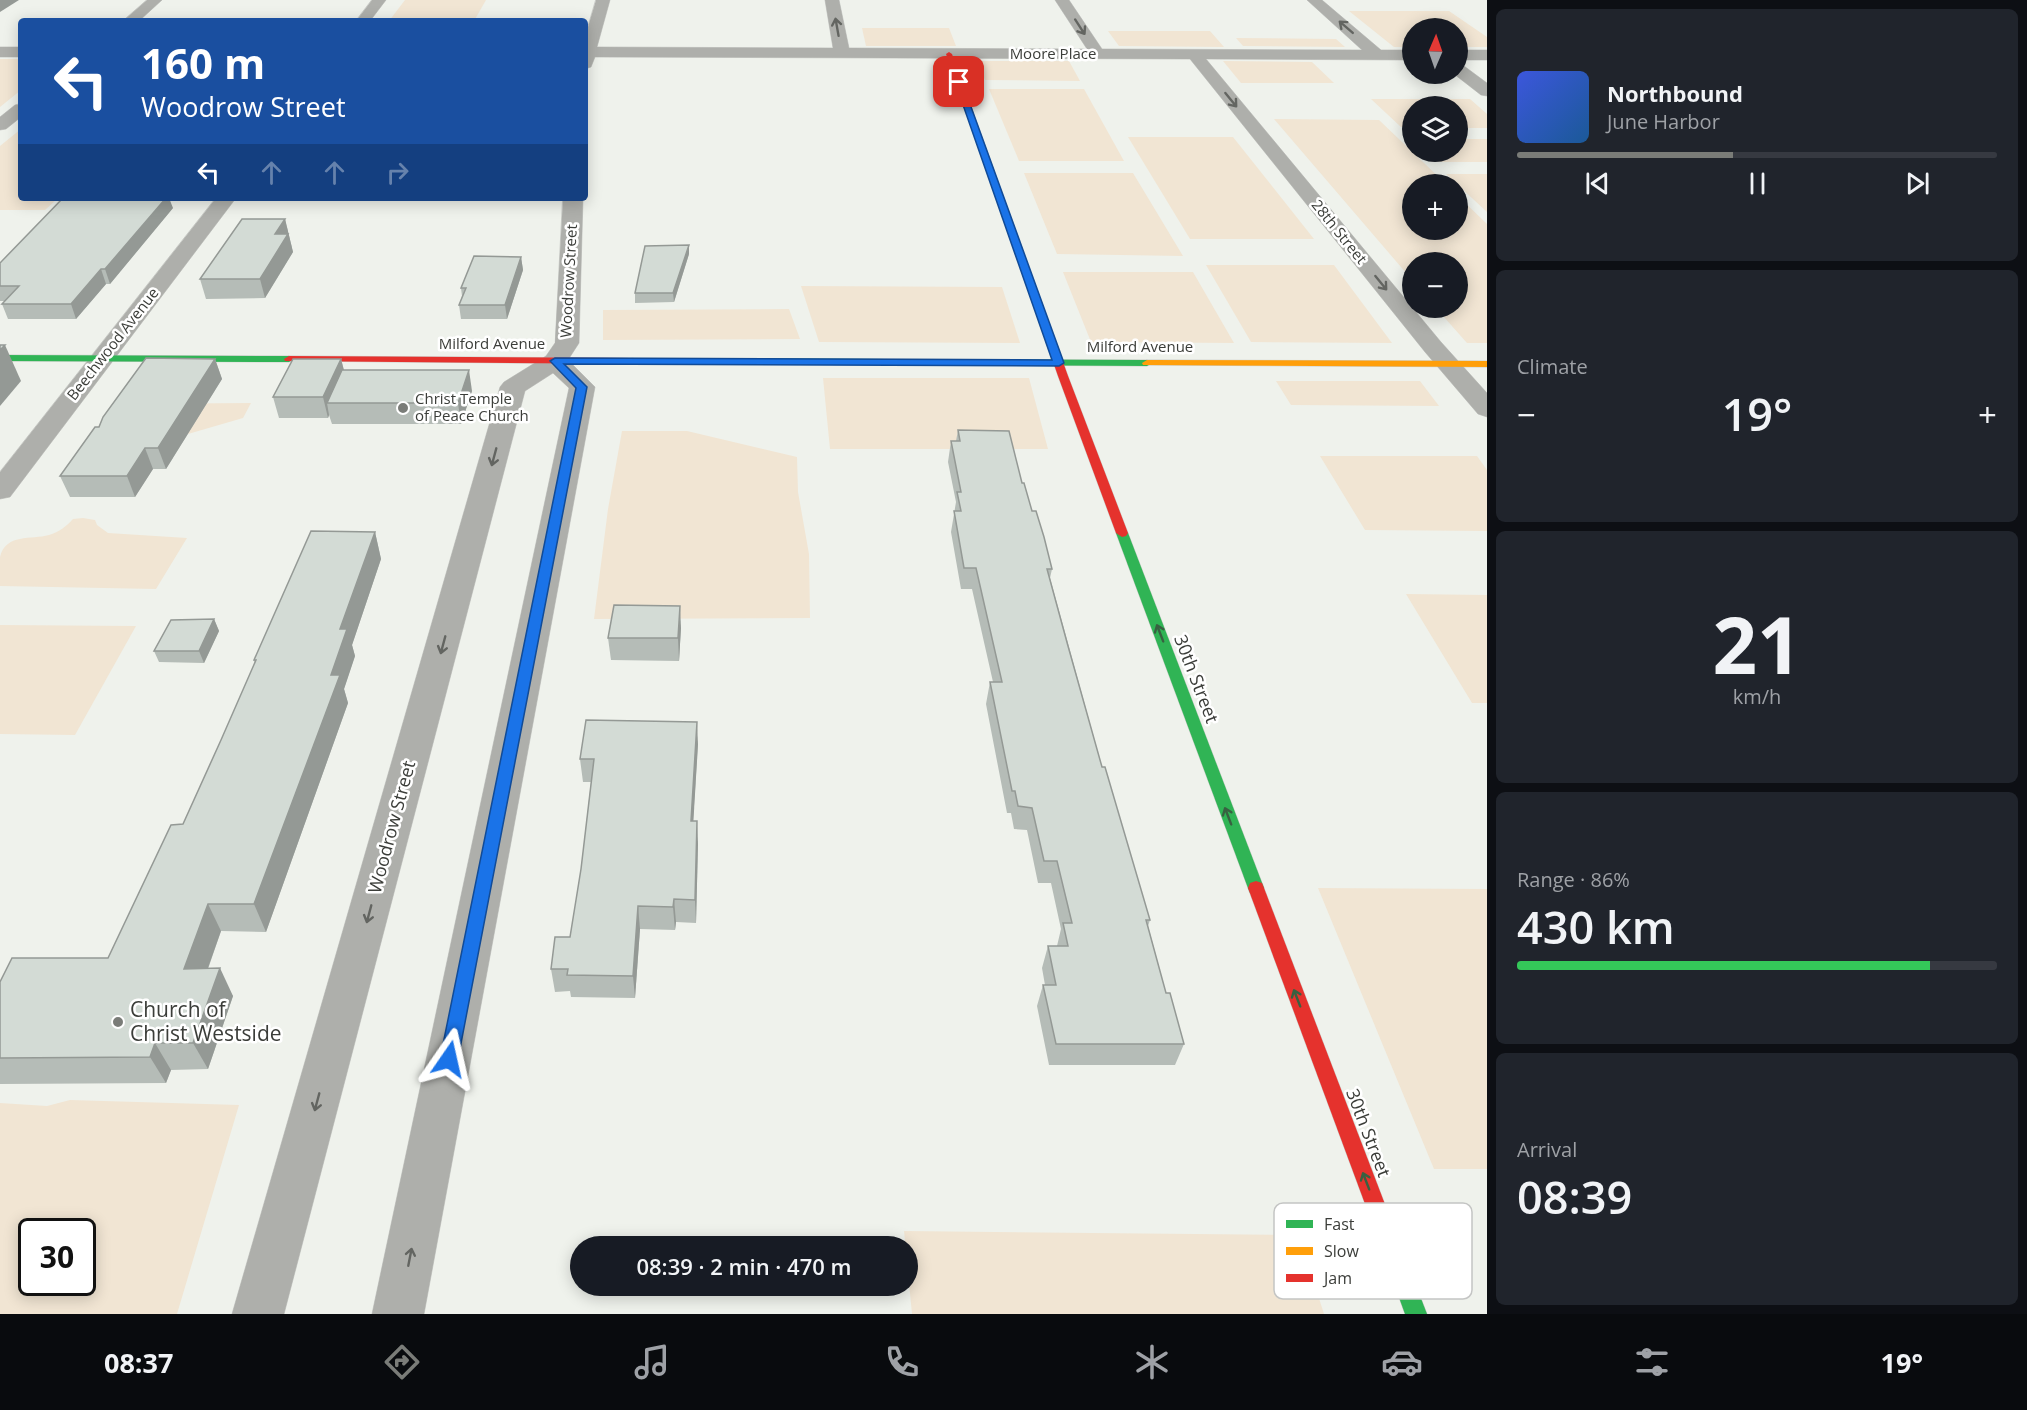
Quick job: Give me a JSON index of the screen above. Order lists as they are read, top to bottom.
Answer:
{
  "streets": {
    "street": [
      "Moore Place",
      "28th Street",
      "Woodrow Street",
      "Beechwood Avenue",
      "Milford Avenue",
      "30th Street"
    ]
  },
  "crossings": [
    ["Moore Place", "28th Street"],
    ["Moore Place", "30th Street"],
    ["28th Street", "Milford Avenue"],
    ["Woodrow Street", "Milford Avenue"],
    ["Beechwood Avenue", "Milford Avenue"],
    ["Milford Avenue", "30th Street"]
  ],
  "one_way": ["28th Street", "30th Street"],
  "places": ["Christ Temple of Peace Church", "Church of Christ Westside"],
  "legend": ["Fast", "Slow", "Jam"],
  "north": "top",
  "page": {
    "map_buttons": ["+", "−"],
    "turn": ["160 m", "Woodrow Street"],
    "song": ["Northbound", "June Harbor"],
    "tile": [
      "Climate",
      ["21", "km/h"],
      ["Range · 86%", "430 km"],
      ["Arrival", "08:39"]
    ],
    "heat": ["−", "19°", "+"],
    "limit": "30",
    "trip": "08:39 · 2 min · 470 m",
    "tabs": ["08:37", "19°"]
  }
}
